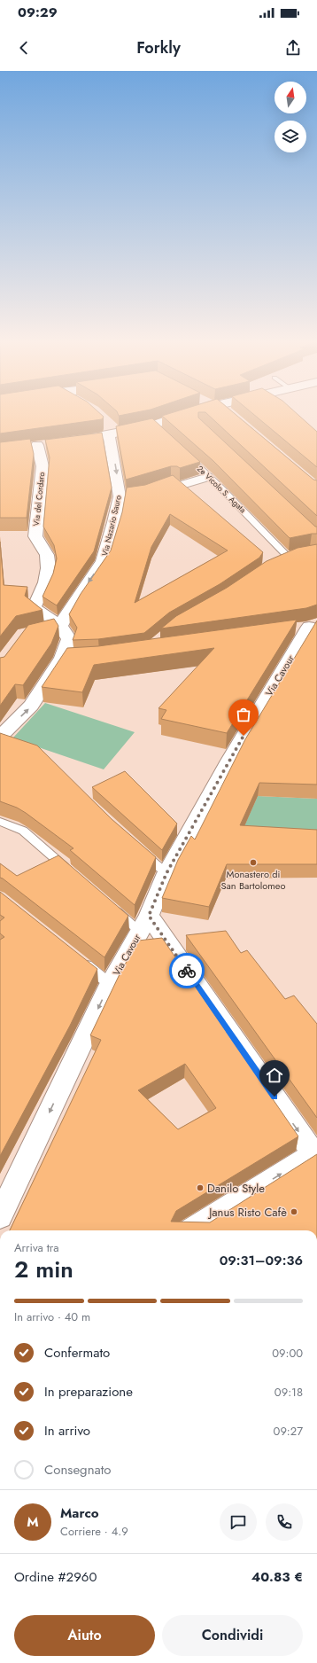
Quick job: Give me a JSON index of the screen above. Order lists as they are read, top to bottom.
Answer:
{
  "streets": {
    "street": ["Via del Cordaro", "Via Nazario Sauro", "Via Cavour"],
    "lane": ["2e Vicolo S. Agata"]
  },
  "crossings": [
    ["Via del Cordaro", "Via Nazario Sauro"]
  ],
  "one_way": ["Via Nazario Sauro", "Via Cavour"],
  "places": ["Monastero di San Bartolomeo", "Danilo Style", "Janus Risto Cafè"],
  "north": "top",
  "page": {
    "status": "09:29",
    "header": "Forkly",
    "heading": ["2 min", "Arriva tra", "09:31–09:36"],
    "panel": [
      "Marco",
      "Corriere · 4.9",
      "Ordine #2960",
      "40.83 €"
    ],
    "bar": "In arrivo · 40 m",
    "list": [
      ["Confermato", "09:00"],
      ["In preparazione", "09:18"],
      ["In arrivo", "09:27"],
      "Consegnato"
    ],
    "round": "M",
    "buttons": ["Aiuto", "Condividi"]
  }
}
